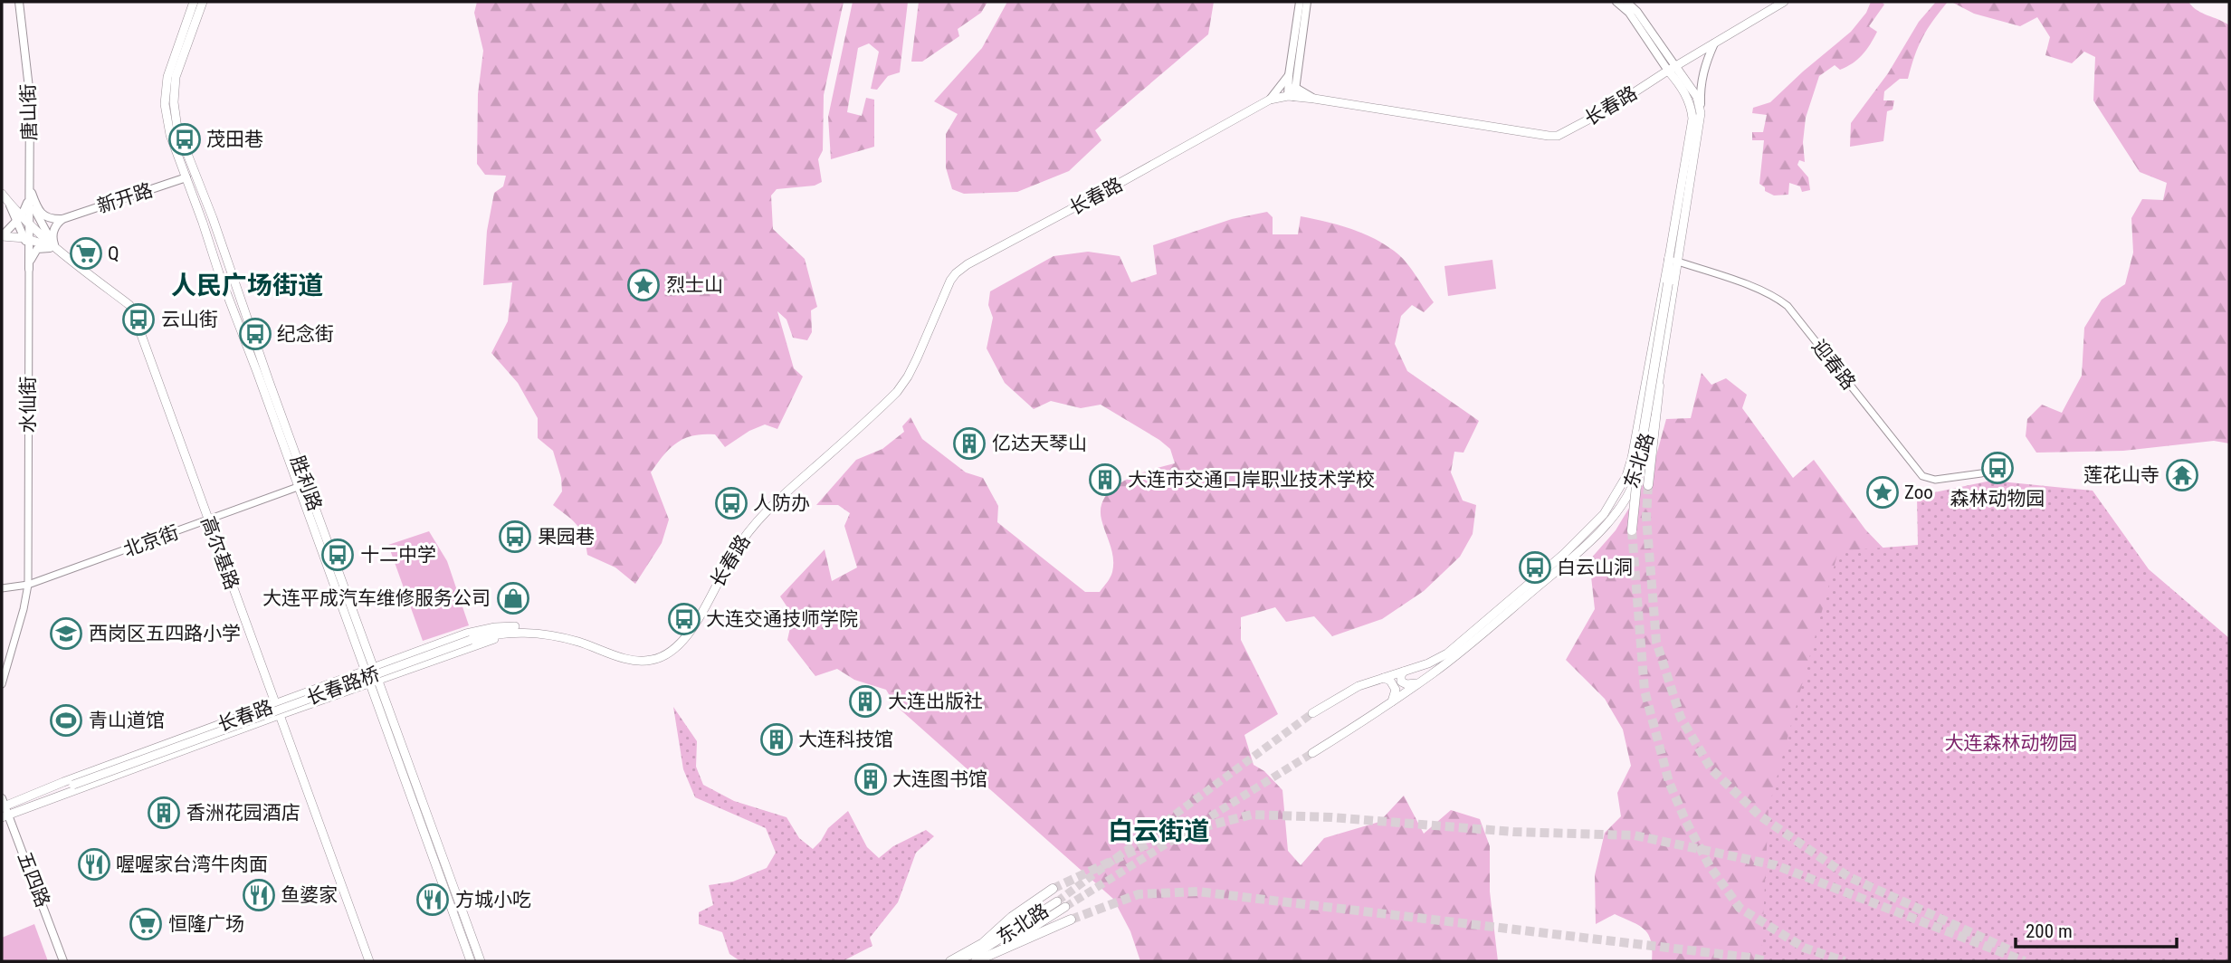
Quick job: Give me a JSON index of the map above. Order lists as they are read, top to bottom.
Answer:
{
  "streets": {
    "highway": ["东北路"],
    "main road": [
      "长春路",
      "唐山街",
      "新开路",
      "水仙街",
      "胜利路",
      "高尔基路",
      "长春路桥",
      "五四路"
    ],
    "street": ["迎春路", "北京街"]
  },
  "crossings": [
    ["长春路", "东北路"],
    ["长春路", "胜利路"],
    ["长春路", "高尔基路"],
    ["长春路", "长春路桥"],
    ["长春路", "五四路"],
    ["唐山街", "水仙街"],
    ["唐山街", "高尔基路"],
    ["新开路", "胜利路"],
    ["迎春路", "东北路"],
    ["水仙街", "北京街"],
    ["水仙街", "高尔基路"],
    ["胜利路", "北京街"],
    ["北京街", "高尔基路"]
  ],
  "districts": ["人民广场街道", "白云街道"],
  "parks": ["大连森林动物园"],
  "places": {
    "bus stop": [
      "茂田巷",
      "云山街",
      "纪念街",
      "森林动物园",
      "人防办",
      "果园巷",
      "十二中学",
      "白云山洞",
      "大连交通技师学院"
    ],
    "supermarket": ["Q", "恒隆广场"],
    "place": ["烈士山", "Zoo"],
    "building": [
      "亿达天琴山",
      "大连市交通口岸职业技术学校",
      "大连出版社",
      "大连科技馆",
      "大连图书馆",
      "香洲花园酒店"
    ],
    "temple": ["莲花山寺"],
    "shop": ["大连平成汽车维修服务公司"],
    "school or university": ["西岗区五四路小学"],
    "sports": ["青山道馆"],
    "restaurant": ["喔喔家台湾牛肉面", "鱼婆家", "方城小吃"]
  },
  "scale_bar": "200 m"
}
